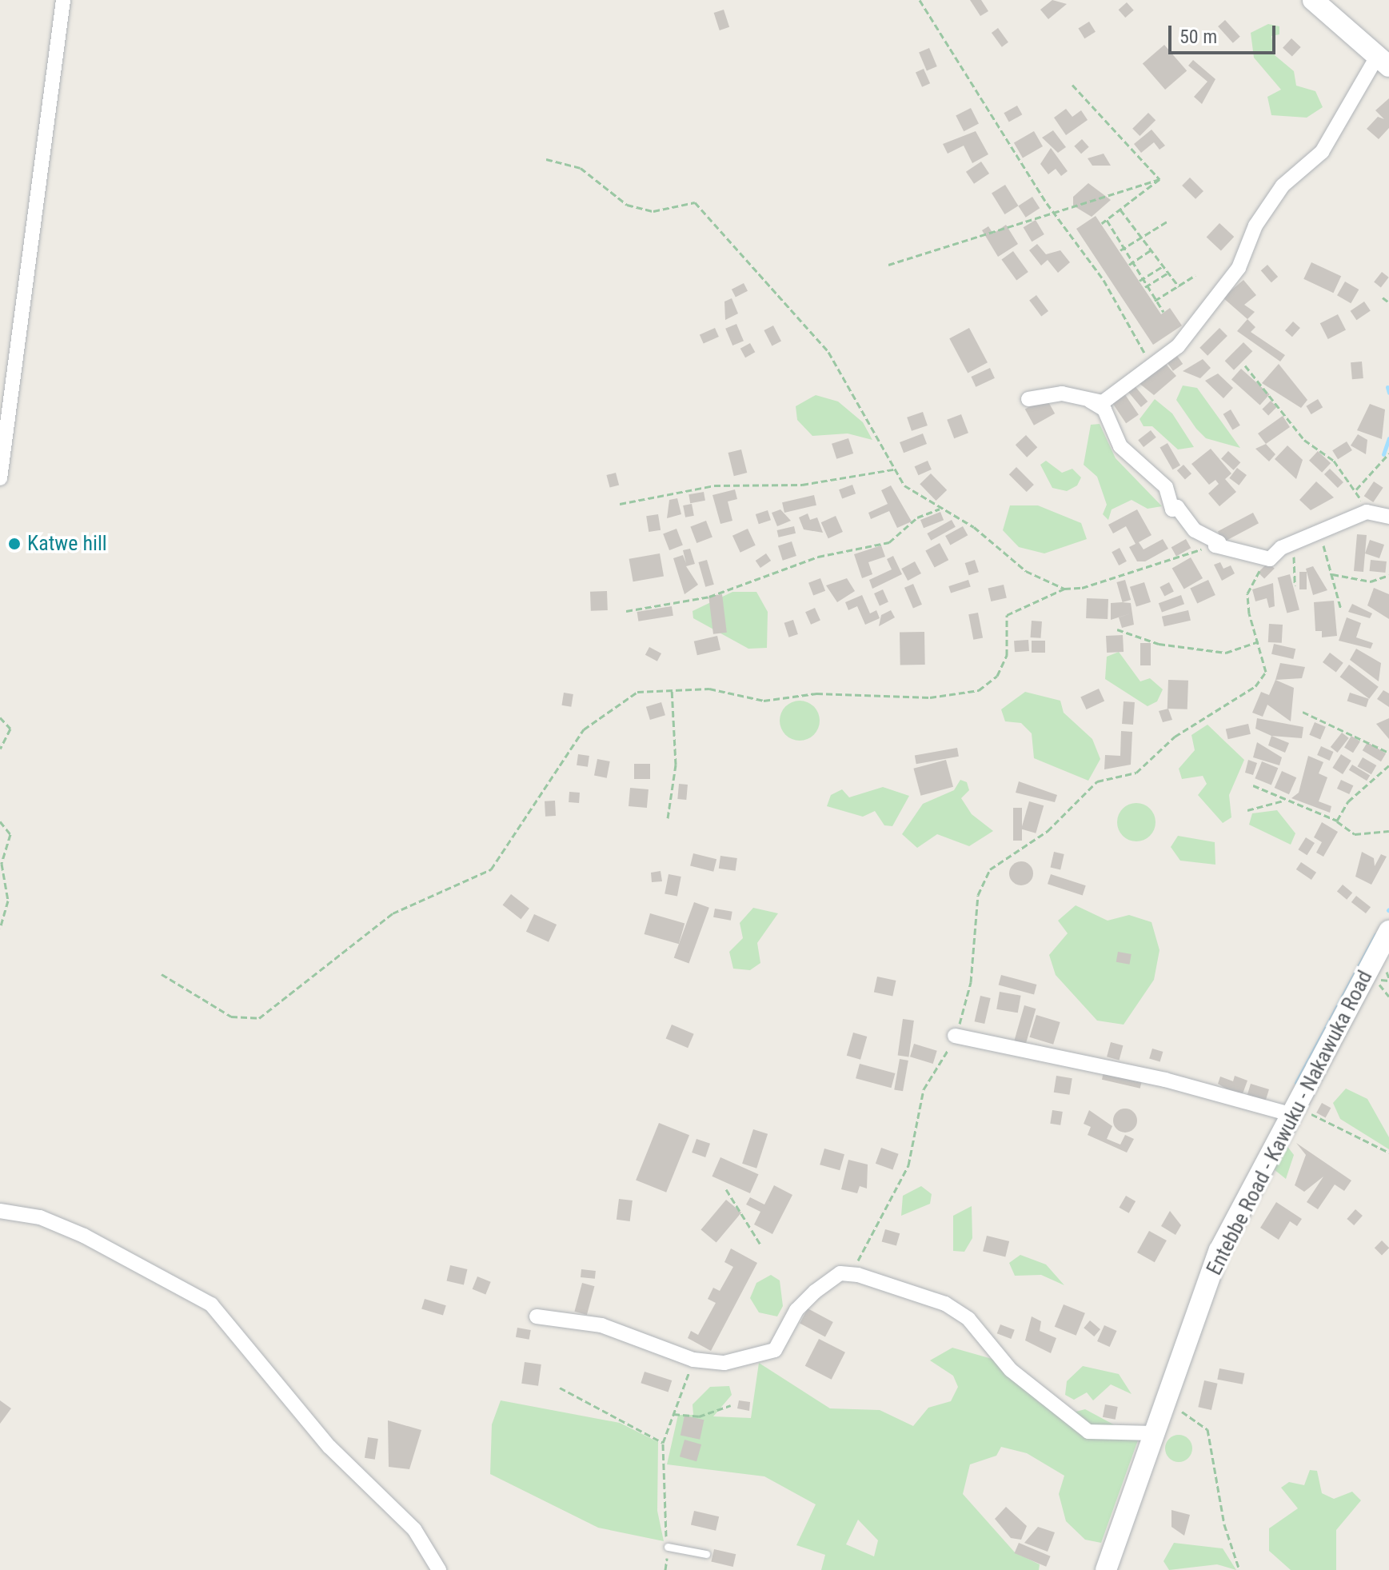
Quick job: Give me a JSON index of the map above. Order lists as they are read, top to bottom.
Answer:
{
  "streets": {
    "main road": ["Entebbe Road - Kawuku - Nakawuka Road"]
  },
  "places": ["Katwe hill"],
  "scale_bar": "50 m"
}
